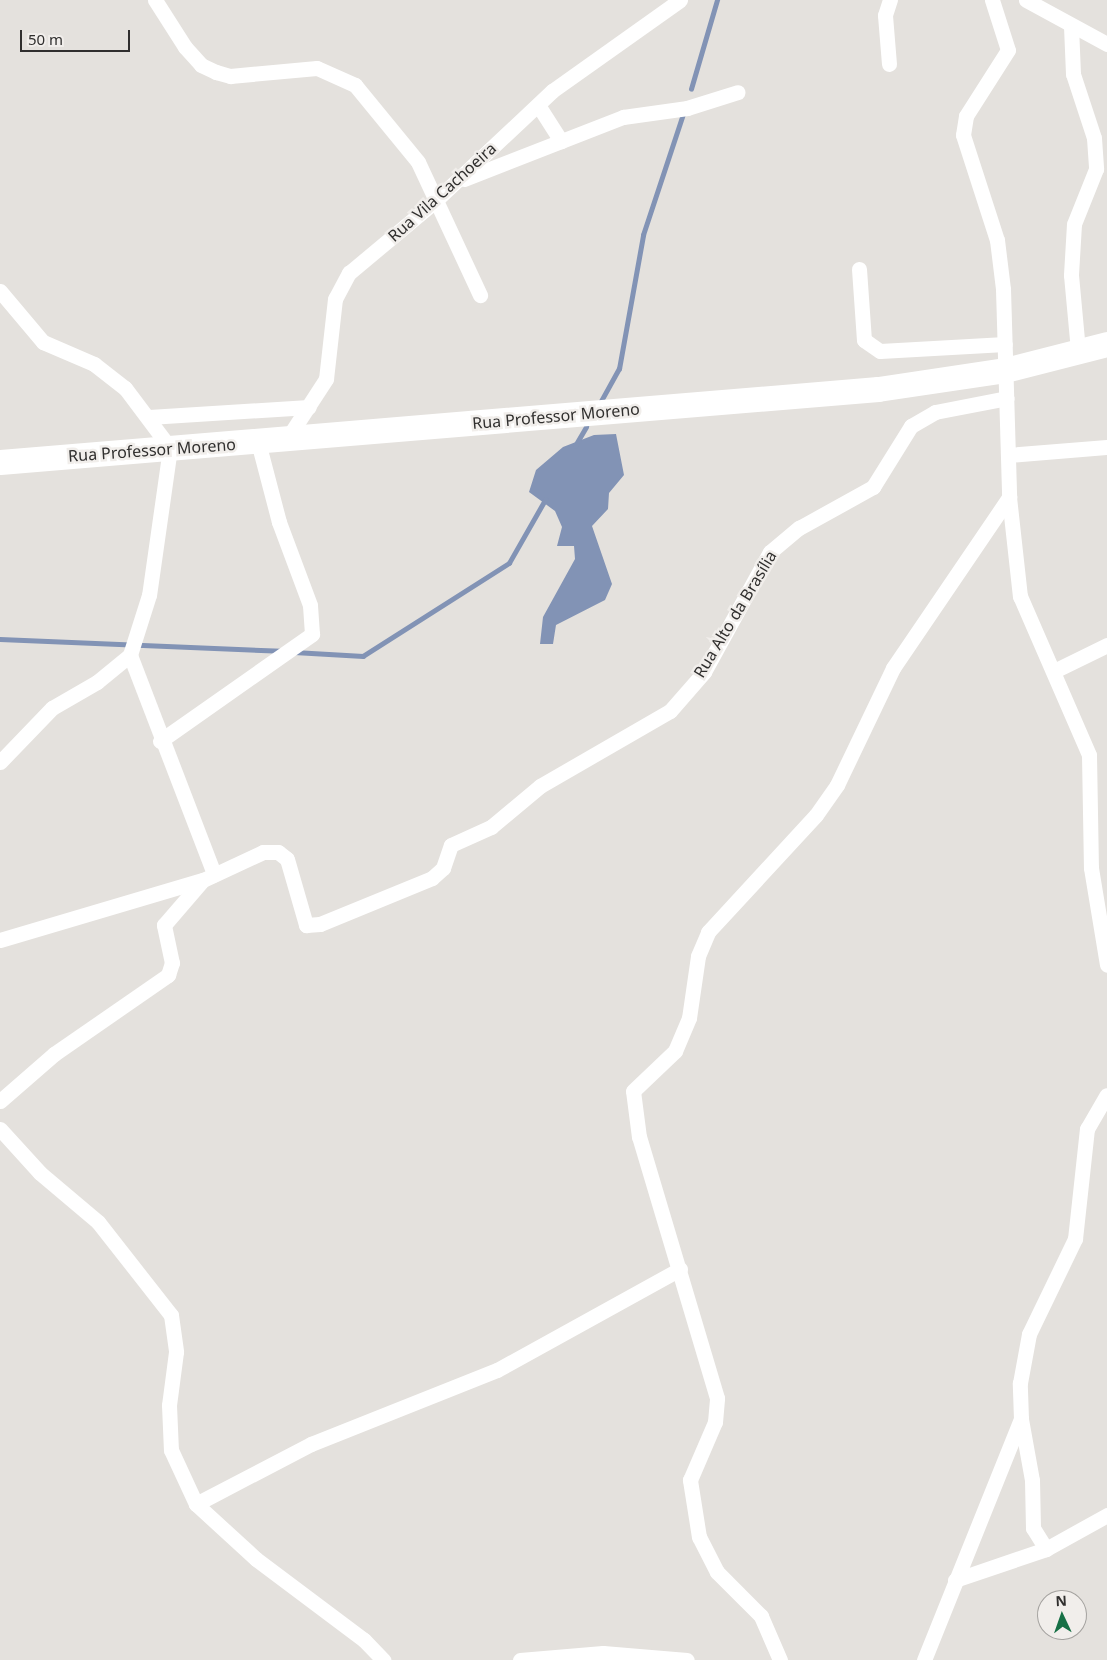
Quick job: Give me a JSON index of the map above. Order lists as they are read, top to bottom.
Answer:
{
  "streets": {
    "highway": ["Rua Professor Moreno"],
    "street": ["Rua Vila Cachoeira", "Rua Alto da Brasília"]
  },
  "crossings": [
    ["Rua Vila Cachoeira", "Rua Professor Moreno"]
  ],
  "scale_bar": "50 m",
  "north": "top"
}
